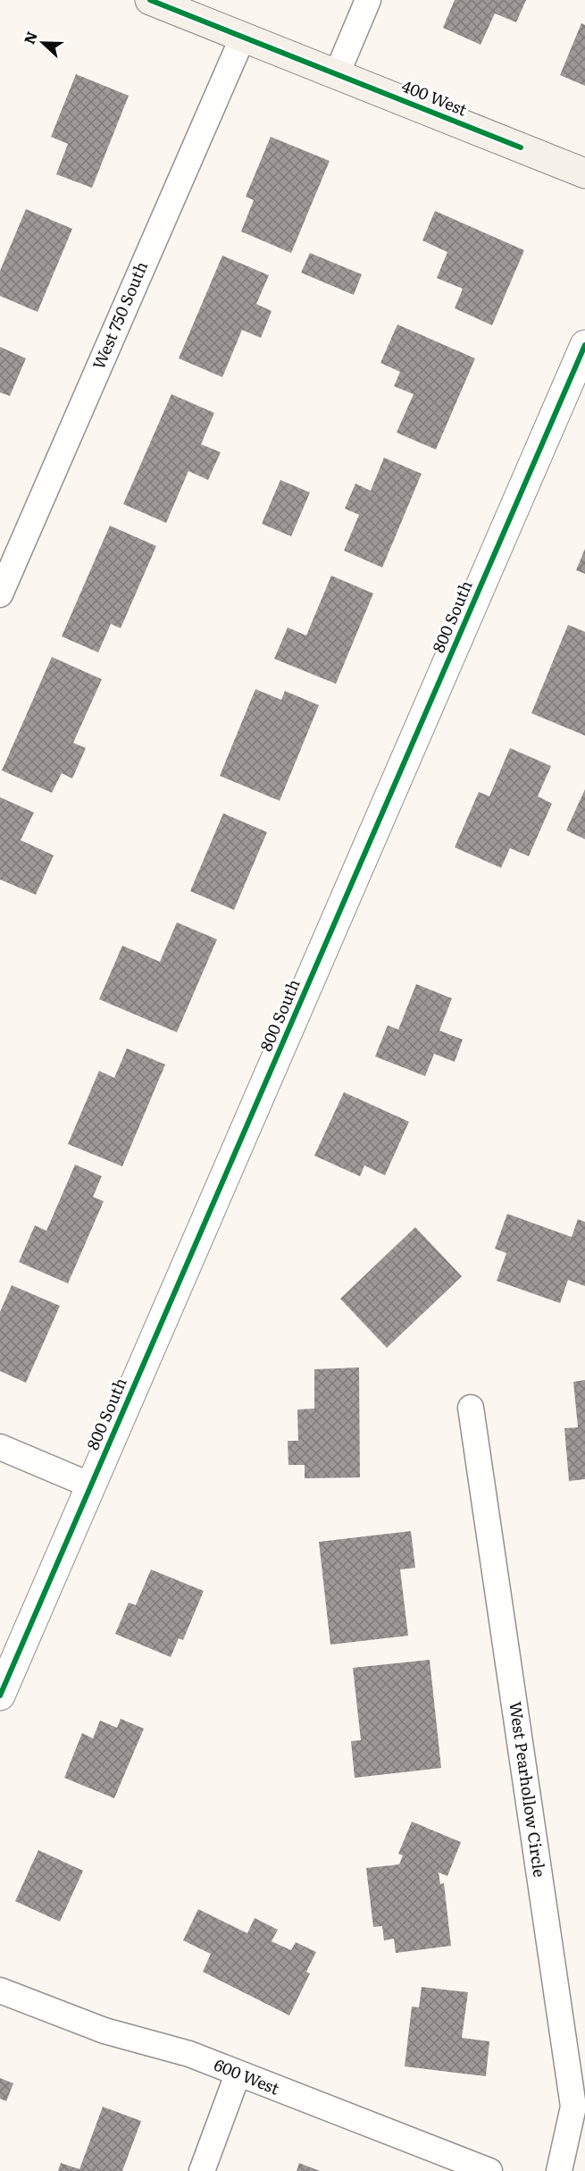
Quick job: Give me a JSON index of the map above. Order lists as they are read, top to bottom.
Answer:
{
  "streets": {
    "main road": ["400 West"],
    "street": [
      "West 750 South",
      "800 South",
      "West Pearhollow Circle",
      "600 West"
    ]
  },
  "crossings": [
    ["400 West", "West 750 South"]
  ],
  "north": "left"
}
